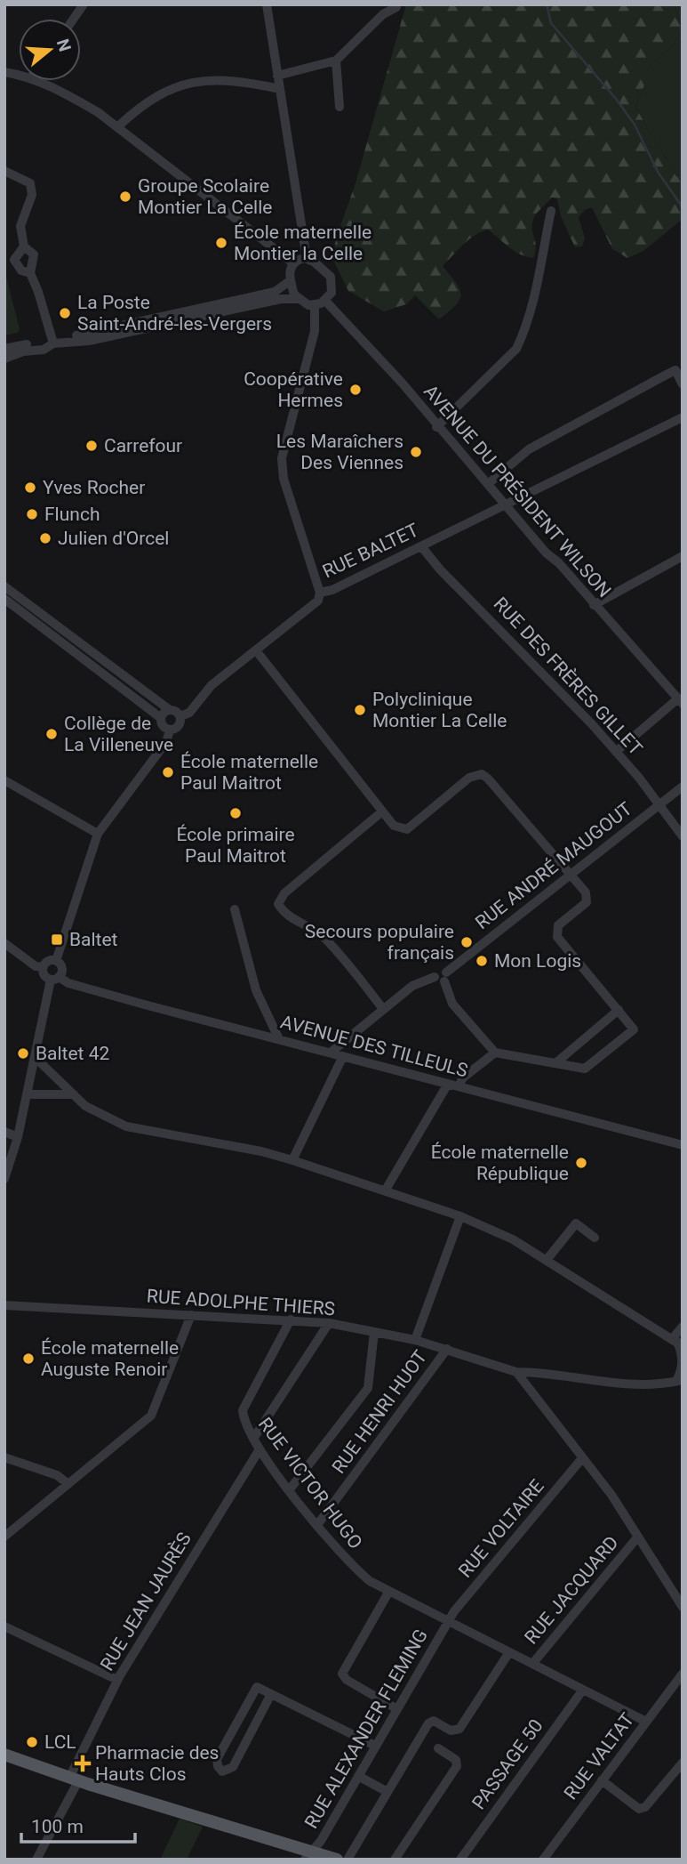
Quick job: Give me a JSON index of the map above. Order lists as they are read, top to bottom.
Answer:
{
  "streets": {
    "street": [
      "AVENUE DU PRÉSIDENT WILSON",
      "RUE BALTET",
      "RUE DES FRÈRES GILLET",
      "RUE ANDRÉ MAUGOUT",
      "AVENUE DES TILLEULS",
      "RUE ADOLPHE THIERS",
      "RUE HENRI HUOT",
      "RUE VICTOR HUGO",
      "RUE VOLTAIRE",
      "RUE JACQUARD",
      "RUE JEAN JAURÈS",
      "RUE ALEXANDER FLEMING",
      "RUE VALTAT",
      "PASSAGE 50"
    ]
  },
  "crossings": [
    ["AVENUE DU PRÉSIDENT WILSON", "RUE BALTET"],
    ["RUE BALTET", "RUE DES FRÈRES GILLET"],
    ["RUE DES FRÈRES GILLET", "RUE ANDRÉ MAUGOUT"],
    ["RUE ANDRÉ MAUGOUT", "AVENUE DES TILLEULS"],
    ["RUE ADOLPHE THIERS", "RUE HENRI HUOT"],
    ["RUE ADOLPHE THIERS", "RUE VICTOR HUGO"],
    ["RUE HENRI HUOT", "RUE VICTOR HUGO"],
    ["RUE VICTOR HUGO", "RUE VOLTAIRE"],
    ["RUE VICTOR HUGO", "RUE JACQUARD"],
    ["RUE VICTOR HUGO", "RUE JEAN JAURÈS"],
    ["RUE VICTOR HUGO", "RUE ALEXANDER FLEMING"],
    ["RUE VICTOR HUGO", "RUE VALTAT"],
    ["RUE VICTOR HUGO", "PASSAGE 50"],
    ["RUE VOLTAIRE", "RUE ALEXANDER FLEMING"]
  ],
  "places": {
    "other": [
      "Groupe Scolaire Montier La Celle",
      "École maternelle Montier la Celle",
      "La Poste Saint-André-les-Vergers",
      "Coopérative Hermes",
      "Carrefour",
      "Les Maraîchers Des Viennes",
      "Yves Rocher",
      "Flunch",
      "Julien d'Orcel",
      "Polyclinique Montier La Celle",
      "Collège de La Villeneuve",
      "École maternelle Paul Maitrot",
      "École primaire Paul Maitrot",
      "Secours populaire français",
      "Mon Logis",
      "Baltet 42",
      "École maternelle République",
      "École maternelle Auguste Renoir",
      "LCL"
    ],
    "transit": ["Baltet"],
    "health": ["Pharmacie des Hauts Clos"]
  },
  "scale_bar": "100 m",
  "north": "right"
}
